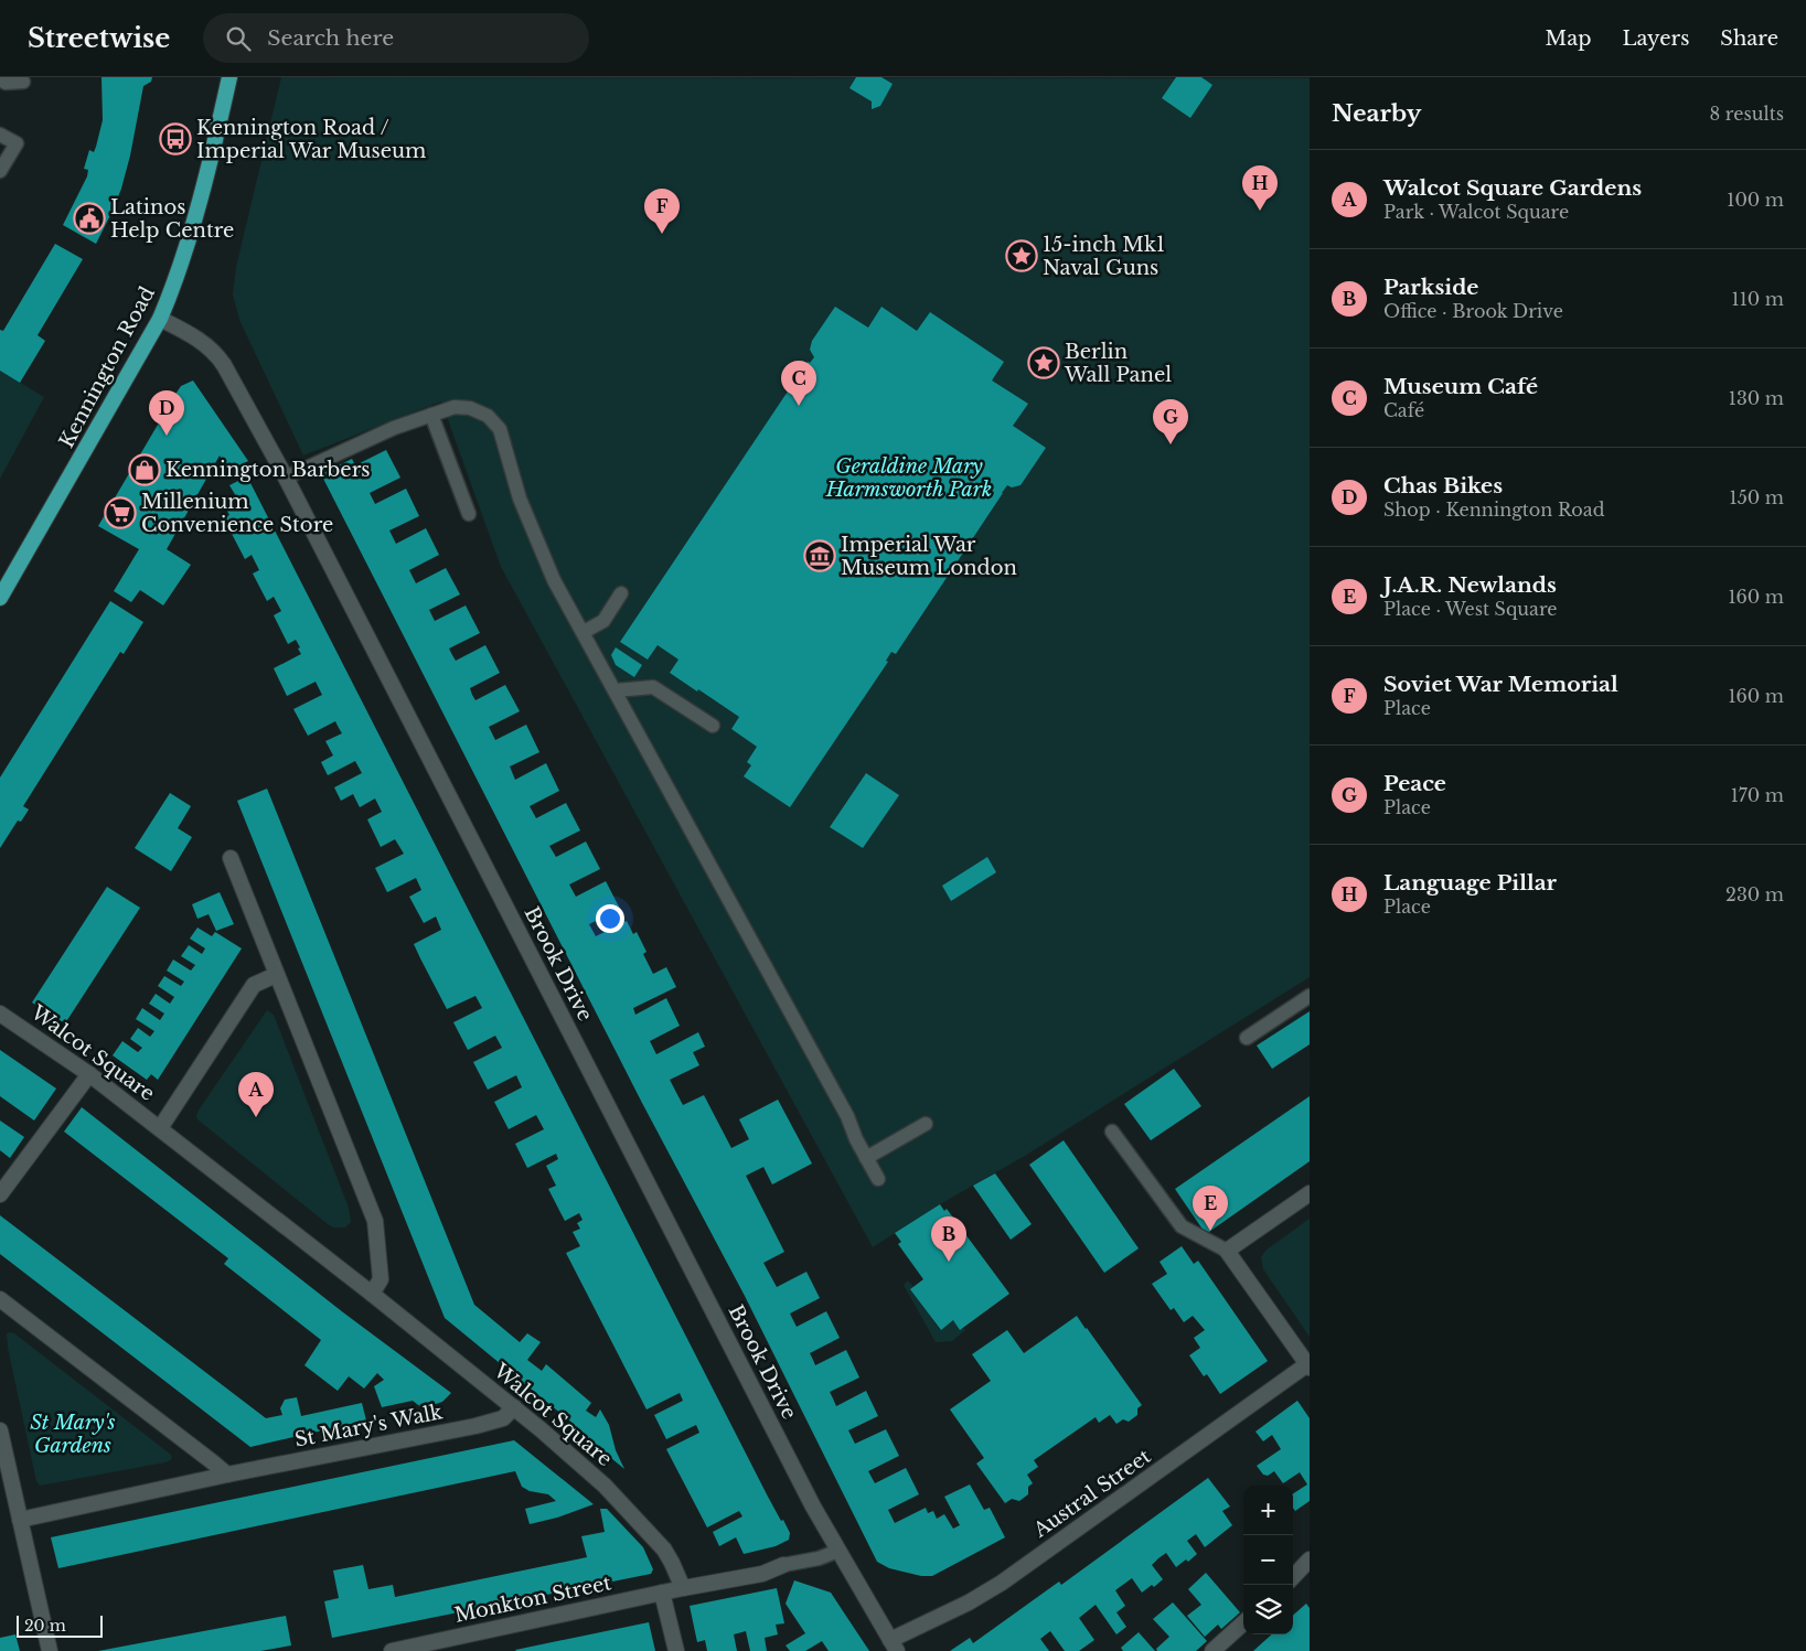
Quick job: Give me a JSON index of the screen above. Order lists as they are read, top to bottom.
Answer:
{
  "streets": {
    "main road": ["Kennington Road"],
    "street": [
      "Brook Drive",
      "Walcot Square",
      "St Mary's Walk",
      "Austral Street",
      "Monkton Street"
    ]
  },
  "crossings": [
    ["Kennington Road", "Brook Drive"],
    ["Brook Drive", "Austral Street"],
    ["Walcot Square", "St Mary's Walk"],
    ["Walcot Square", "Monkton Street"]
  ],
  "parks": ["Geraldine Mary Harmsworth Park", "St Mary's Gardens"],
  "places": {
    "bus stop": ["Kennington Road / Imperial War Museum"],
    "public building": ["Latinos Help Centre"],
    "place": ["15-inch Mk1 Naval Guns", "Berlin Wall Panel"],
    "shop": ["Kennington Barbers"],
    "supermarket": ["Millenium Convenience Store"],
    "museum": ["Imperial War Museum London"]
  },
  "scale_bar": "20 m",
  "page": {
    "header": "Streetwise",
    "search": "Search here",
    "nav": ["Map", "Layers", "Share"],
    "heading": ["Nearby", "8 results"],
    "list": [
      {
        "mark": "A",
        "name": "Walcot Square Gardens",
        "note": "Park · Walcot Square",
        "value": "100 m"
      },
      {
        "mark": "B",
        "name": "Parkside",
        "note": "Office · Brook Drive",
        "value": "110 m"
      },
      {
        "mark": "C",
        "name": "Museum Café",
        "note": "Café",
        "value": "130 m"
      },
      {
        "mark": "D",
        "name": "Chas Bikes",
        "note": "Shop · Kennington Road",
        "value": "150 m"
      },
      {
        "mark": "E",
        "name": "J.A.R. Newlands",
        "note": "Place · West Square",
        "value": "160 m"
      },
      {
        "mark": "F",
        "name": "Soviet War Memorial",
        "note": "Place",
        "value": "160 m"
      },
      {
        "mark": "G",
        "name": "Peace",
        "note": "Place",
        "value": "170 m"
      },
      {
        "mark": "H",
        "name": "Language Pillar",
        "note": "Place",
        "value": "230 m"
      }
    ],
    "pins": [
      "H",
      "F",
      "C",
      "D",
      "G",
      "A",
      "E",
      "B"
    ],
    "map_buttons": ["+", "−"],
    "scale": "20 m"
  }
}
